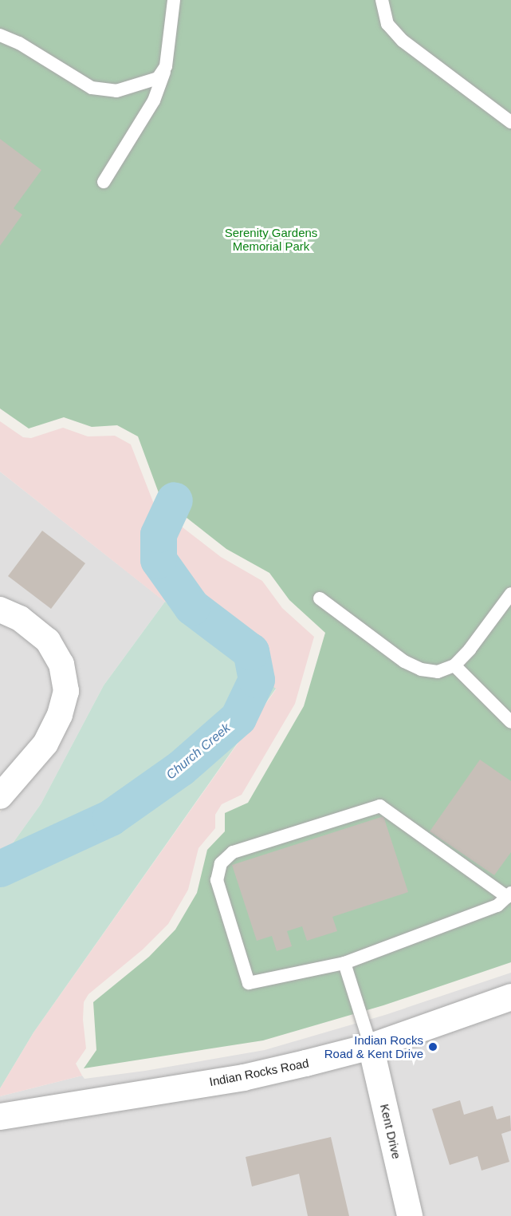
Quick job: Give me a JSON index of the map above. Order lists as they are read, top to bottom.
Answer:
{
  "streets": {
    "street": ["Indian Rocks Road", "Kent Drive"]
  },
  "crossings": [
    ["Indian Rocks Road", "Kent Drive"]
  ],
  "water": ["Church Creek"],
  "parks": ["Serenity Gardens Memorial Park"],
  "places": ["Indian Rocks Road & Kent Drive"]
}
